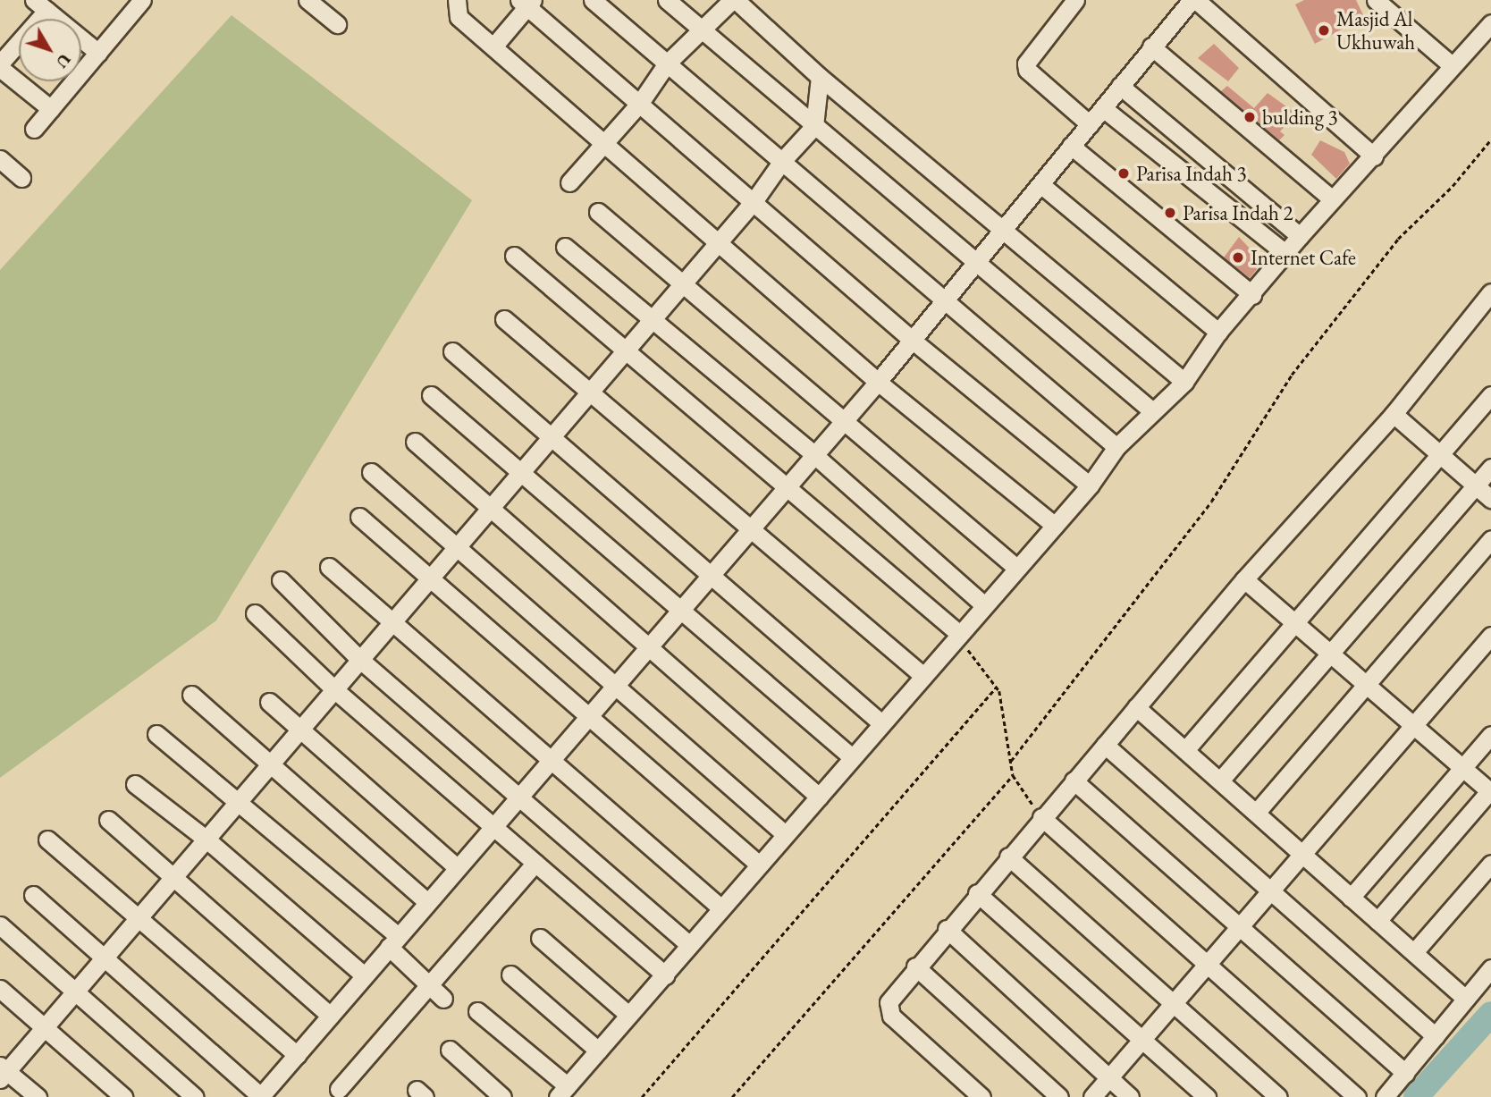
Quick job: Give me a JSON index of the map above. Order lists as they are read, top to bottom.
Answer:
{
  "places": [
    "Masjid Al Ukhuwah",
    "bulding 3",
    "Parisa Indah 3",
    "Parisa Indah 2",
    "Internet Cafe"
  ],
  "north": "bottom right"
}
